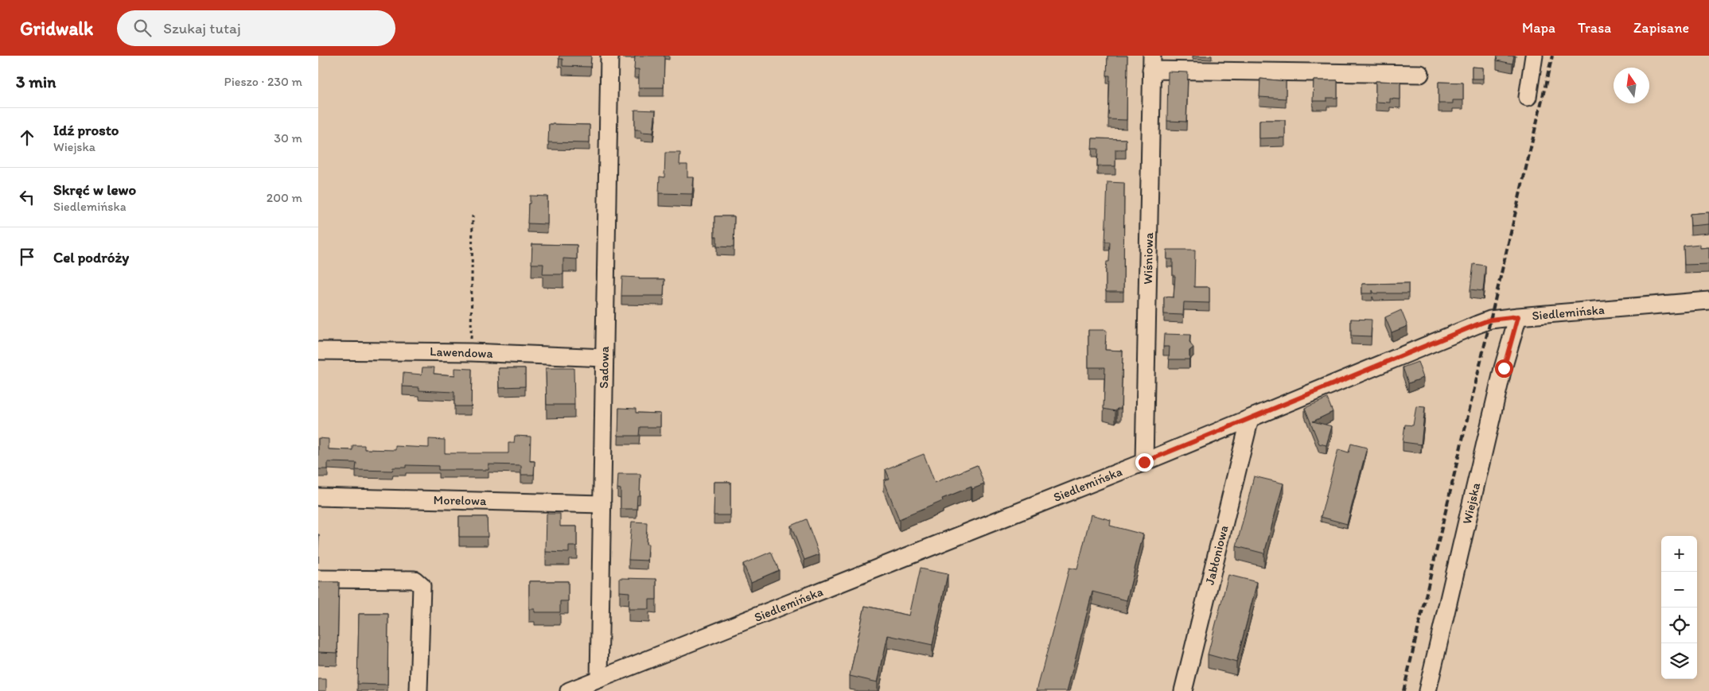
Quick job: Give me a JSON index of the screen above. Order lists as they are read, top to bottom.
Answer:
{
  "streets": {
    "street": [
      "Wiśniowa",
      "Siedlemińska",
      "Lawendowa",
      "Sadowa",
      "Morelowa",
      "Wiejska",
      "Jabłoniowa"
    ]
  },
  "crossings": [
    ["Wiśniowa", "Siedlemińska"],
    ["Siedlemińska", "Sadowa"],
    ["Siedlemińska", "Wiejska"],
    ["Siedlemińska", "Jabłoniowa"],
    ["Lawendowa", "Sadowa"],
    ["Sadowa", "Morelowa"]
  ],
  "north": "top",
  "page": {
    "header": "Gridwalk",
    "search": "Szukaj tutaj",
    "nav": ["Mapa", "Trasa", "Zapisane"],
    "heading": ["3 min", "Pieszo · 230 m"],
    "list": [
      ["Idź prosto", "Wiejska", "30 m"],
      ["Skręć w lewo", "Siedlemińska", "200 m"],
      "Cel podróży"
    ],
    "map_buttons": ["+", "−"]
  }
}
